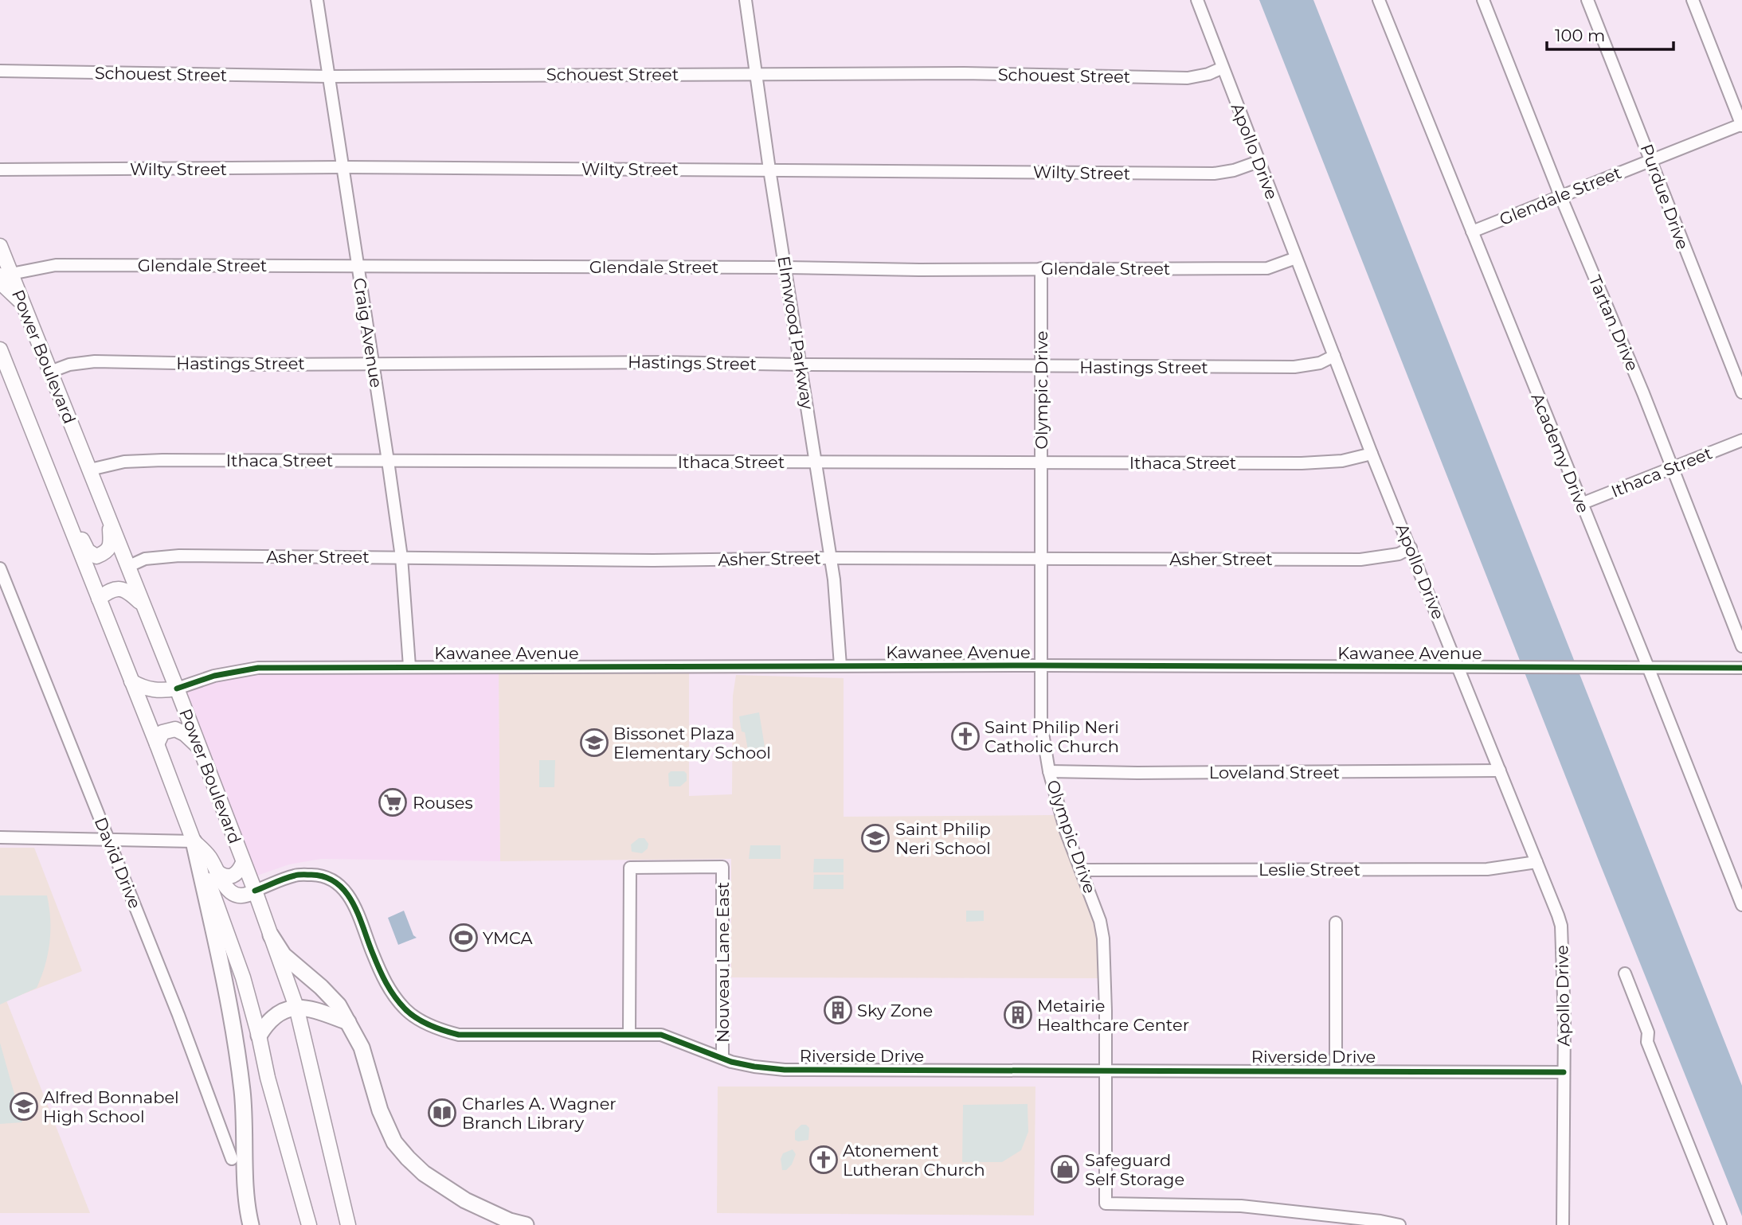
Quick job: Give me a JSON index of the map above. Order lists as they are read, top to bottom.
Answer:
{
  "streets": {
    "main road": ["Power Boulevard"],
    "street": [
      "Schouest Street",
      "Apollo Drive",
      "Wilty Street",
      "Glendale Street",
      "Purdue Drive",
      "Tartan Drive",
      "Craig Avenue",
      "Elmwood Parkway",
      "Hastings Street",
      "Olympic Drive",
      "Academy Drive",
      "Ithaca Street",
      "Asher Street",
      "Kawanee Avenue",
      "Loveland Street",
      "David Drive",
      "Leslie Street",
      "Nouveau Lane East",
      "Riverside Drive"
    ]
  },
  "crossings": [
    ["Schouest Street", "Apollo Drive"],
    ["Schouest Street", "Craig Avenue"],
    ["Schouest Street", "Elmwood Parkway"],
    ["Apollo Drive", "Wilty Street"],
    ["Apollo Drive", "Glendale Street"],
    ["Apollo Drive", "Hastings Street"],
    ["Apollo Drive", "Ithaca Street"],
    ["Apollo Drive", "Asher Street"],
    ["Apollo Drive", "Kawanee Avenue"],
    ["Apollo Drive", "Loveland Street"],
    ["Apollo Drive", "Leslie Street"],
    ["Apollo Drive", "Riverside Drive"],
    ["Wilty Street", "Craig Avenue"],
    ["Wilty Street", "Elmwood Parkway"],
    ["Glendale Street", "Purdue Drive"],
    ["Glendale Street", "Tartan Drive"],
    ["Glendale Street", "Craig Avenue"],
    ["Glendale Street", "Elmwood Parkway"],
    ["Glendale Street", "Power Boulevard"],
    ["Glendale Street", "Olympic Drive"],
    ["Glendale Street", "Academy Drive"],
    ["Tartan Drive", "Ithaca Street"],
    ["Craig Avenue", "Hastings Street"],
    ["Craig Avenue", "Ithaca Street"],
    ["Craig Avenue", "Asher Street"],
    ["Craig Avenue", "Kawanee Avenue"],
    ["Elmwood Parkway", "Hastings Street"],
    ["Elmwood Parkway", "Ithaca Street"],
    ["Elmwood Parkway", "Asher Street"],
    ["Elmwood Parkway", "Kawanee Avenue"],
    ["Power Boulevard", "Hastings Street"],
    ["Power Boulevard", "Ithaca Street"],
    ["Power Boulevard", "Asher Street"],
    ["Power Boulevard", "Kawanee Avenue"],
    ["Power Boulevard", "Riverside Drive"],
    ["Hastings Street", "Olympic Drive"],
    ["Olympic Drive", "Ithaca Street"],
    ["Olympic Drive", "Asher Street"],
    ["Olympic Drive", "Kawanee Avenue"],
    ["Olympic Drive", "Loveland Street"],
    ["Olympic Drive", "Leslie Street"],
    ["Olympic Drive", "Riverside Drive"],
    ["Academy Drive", "Ithaca Street"],
    ["Academy Drive", "Kawanee Avenue"],
    ["Nouveau Lane East", "Riverside Drive"]
  ],
  "places": {
    "church": ["Saint Philip Neri Catholic Church", "Atonement Lutheran Church"],
    "school or university": ["Bissonet Plaza Elementary School", "Saint Philip Neri School", "Alfred Bonnabel High School"],
    "supermarket": ["Rouses"],
    "sports": ["YMCA"],
    "building": ["Sky Zone", "Metairie Healthcare Center"],
    "library": ["Charles A. Wagner Branch Library"],
    "shop": ["Safeguard Self Storage"]
  },
  "scale_bar": "100 m"
}
